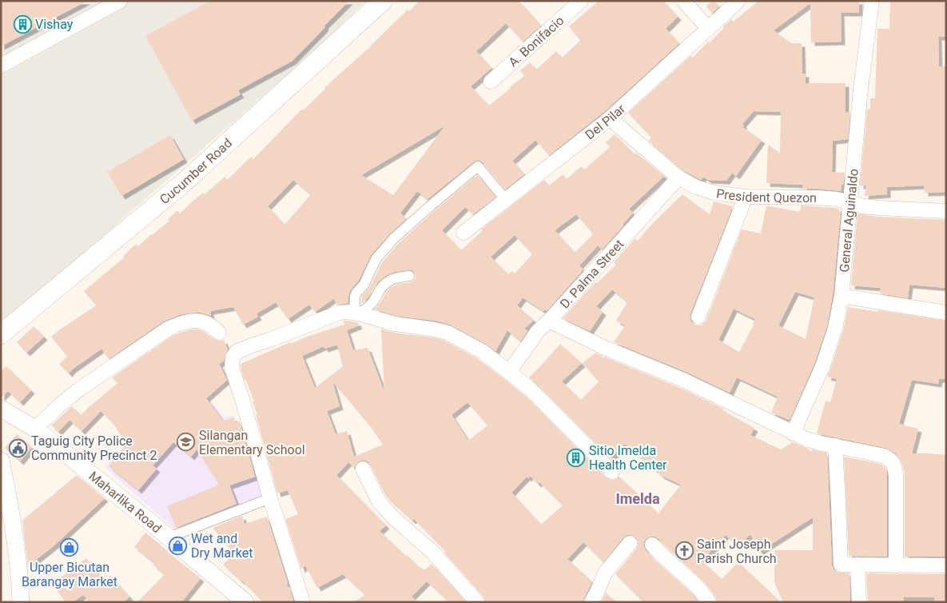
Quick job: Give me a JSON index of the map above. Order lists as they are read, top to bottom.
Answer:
{
  "streets": {
    "main road": ["Cucumber Road"],
    "street": [
      "A. Bonifacio",
      "Del Pilar",
      "President Quezon",
      "General Aguinaldo",
      "D. Palma Street",
      "Maharlika Road"
    ]
  },
  "crossings": [
    ["Del Pilar", "President Quezon"],
    ["President Quezon", "General Aguinaldo"],
    ["President Quezon", "D. Palma Street"]
  ],
  "districts": ["Imelda"],
  "places": {
    "building": ["Vishay", "Sitio Imelda Health Center"],
    "school or university": ["Silangan Elementary School"],
    "public building": ["Taguig City Police Community Precinct 2"],
    "shop": ["Wet and Dry Market", "Upper Bicutan Barangay Market"],
    "church": ["Saint Joseph Parish Church"]
  }
}
